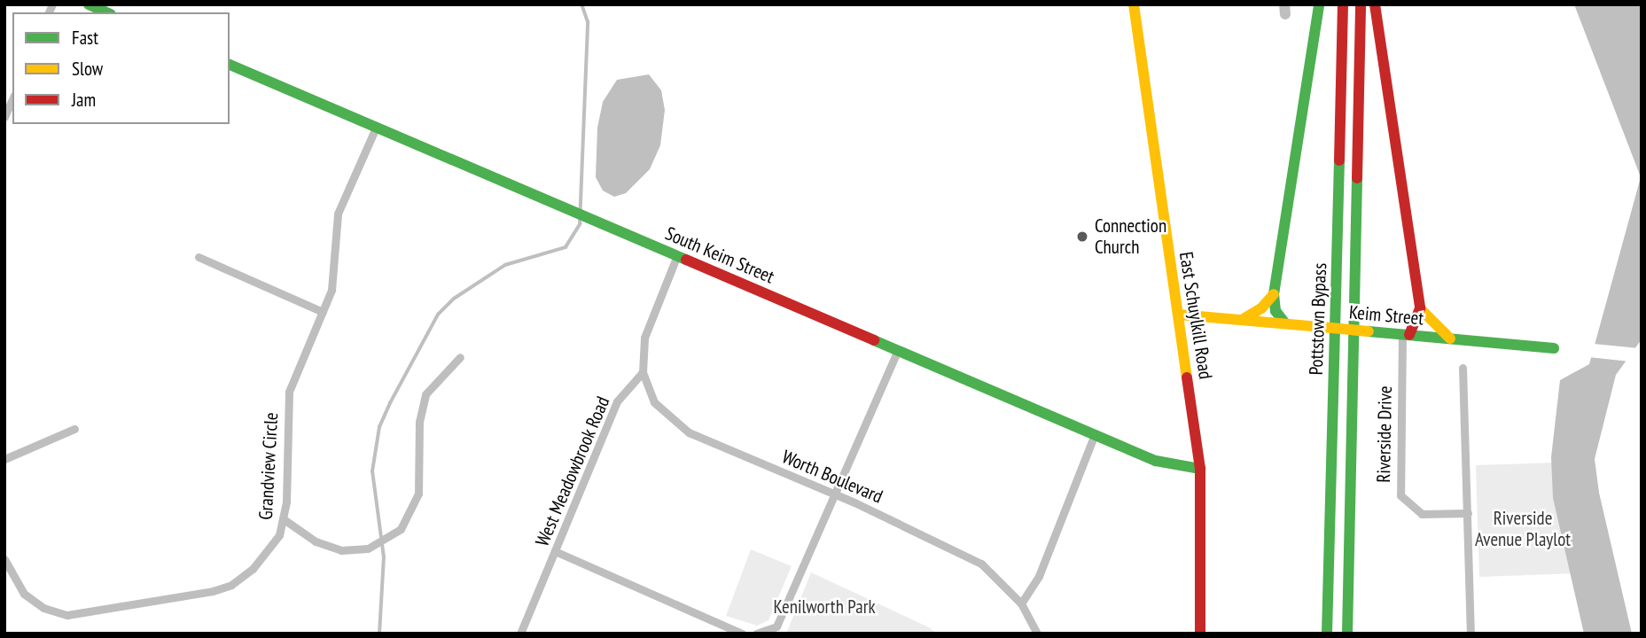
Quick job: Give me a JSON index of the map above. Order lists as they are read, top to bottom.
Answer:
{
  "streets": {
    "main road": [
      "South Keim Street",
      "East Schuylkill Road",
      "Keim Street",
      "Pottstown Bypass"
    ],
    "street": [
      "Riverside Drive",
      "Grandview Circle",
      "West Meadowbrook Road",
      "Worth Boulevard"
    ]
  },
  "crossings": [
    ["South Keim Street", "East Schuylkill Road"],
    ["South Keim Street", "Grandview Circle"],
    ["East Schuylkill Road", "Keim Street"],
    ["Keim Street", "Riverside Drive"],
    ["West Meadowbrook Road", "Worth Boulevard"]
  ],
  "parks": ["Riverside Avenue Playlot", "Kenilworth Park"],
  "places": ["Connection Church"],
  "legend": ["Fast", "Slow", "Jam"]
}
